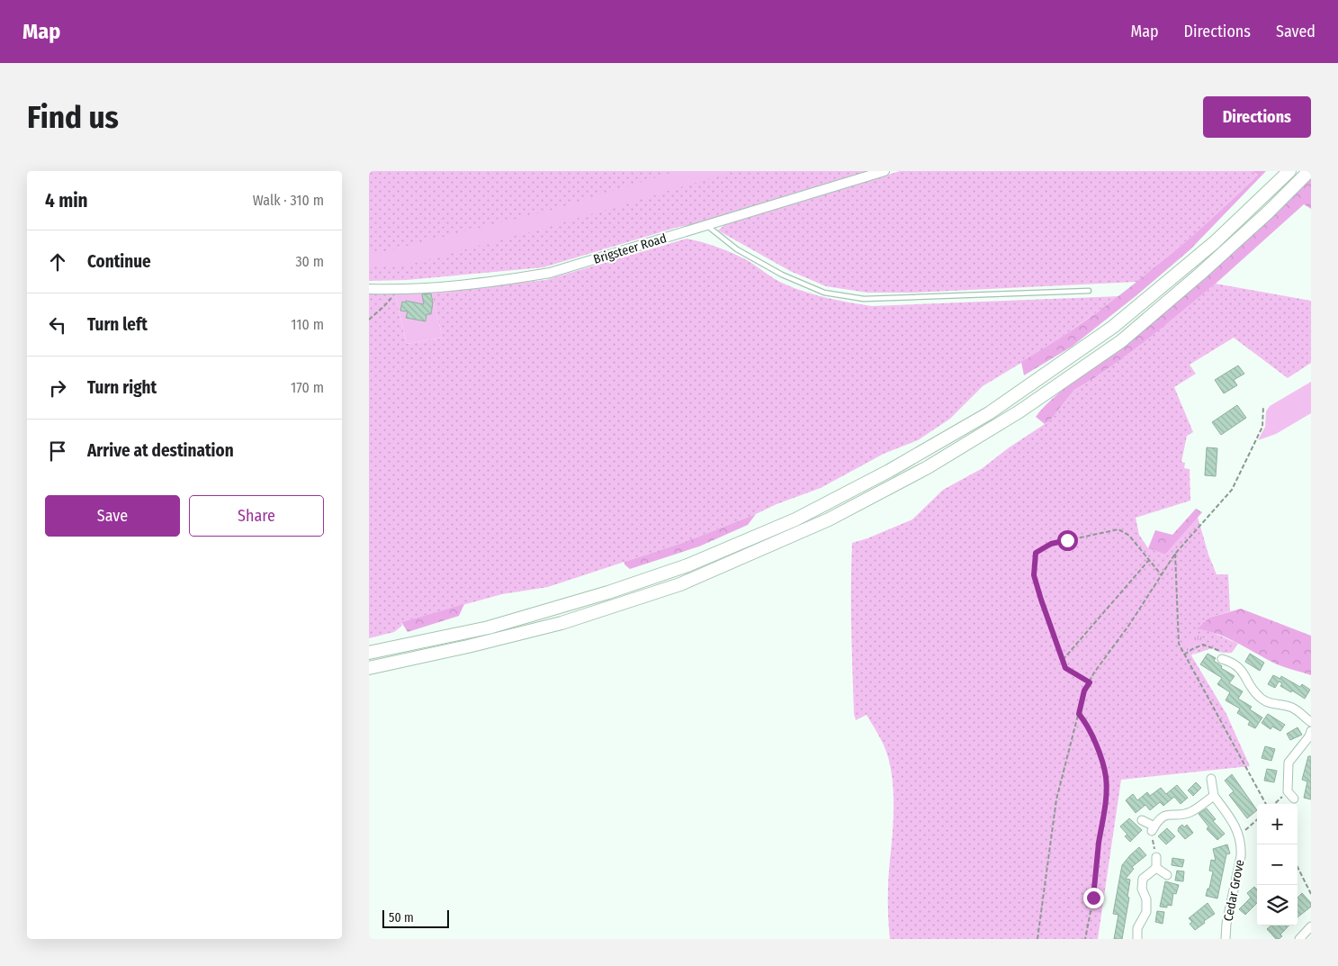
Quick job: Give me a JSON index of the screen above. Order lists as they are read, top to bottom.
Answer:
{
  "streets": {
    "street": ["Brigsteer Road", "Cedar Grove"]
  },
  "scale_bar": "50 m",
  "page": {
    "header": "Map",
    "nav": ["Map", "Directions", "Saved"],
    "buttons": [
      "Directions",
      ["Save", "Share"]
    ],
    "title": "Find us",
    "heading": ["4 min", "Walk · 310 m"],
    "list": [
      ["Continue", "30 m"],
      ["Turn left", "110 m"],
      ["Turn right", "170 m"],
      "Arrive at destination"
    ],
    "map_buttons": ["+", "−"],
    "scale": "50 m"
  }
}
